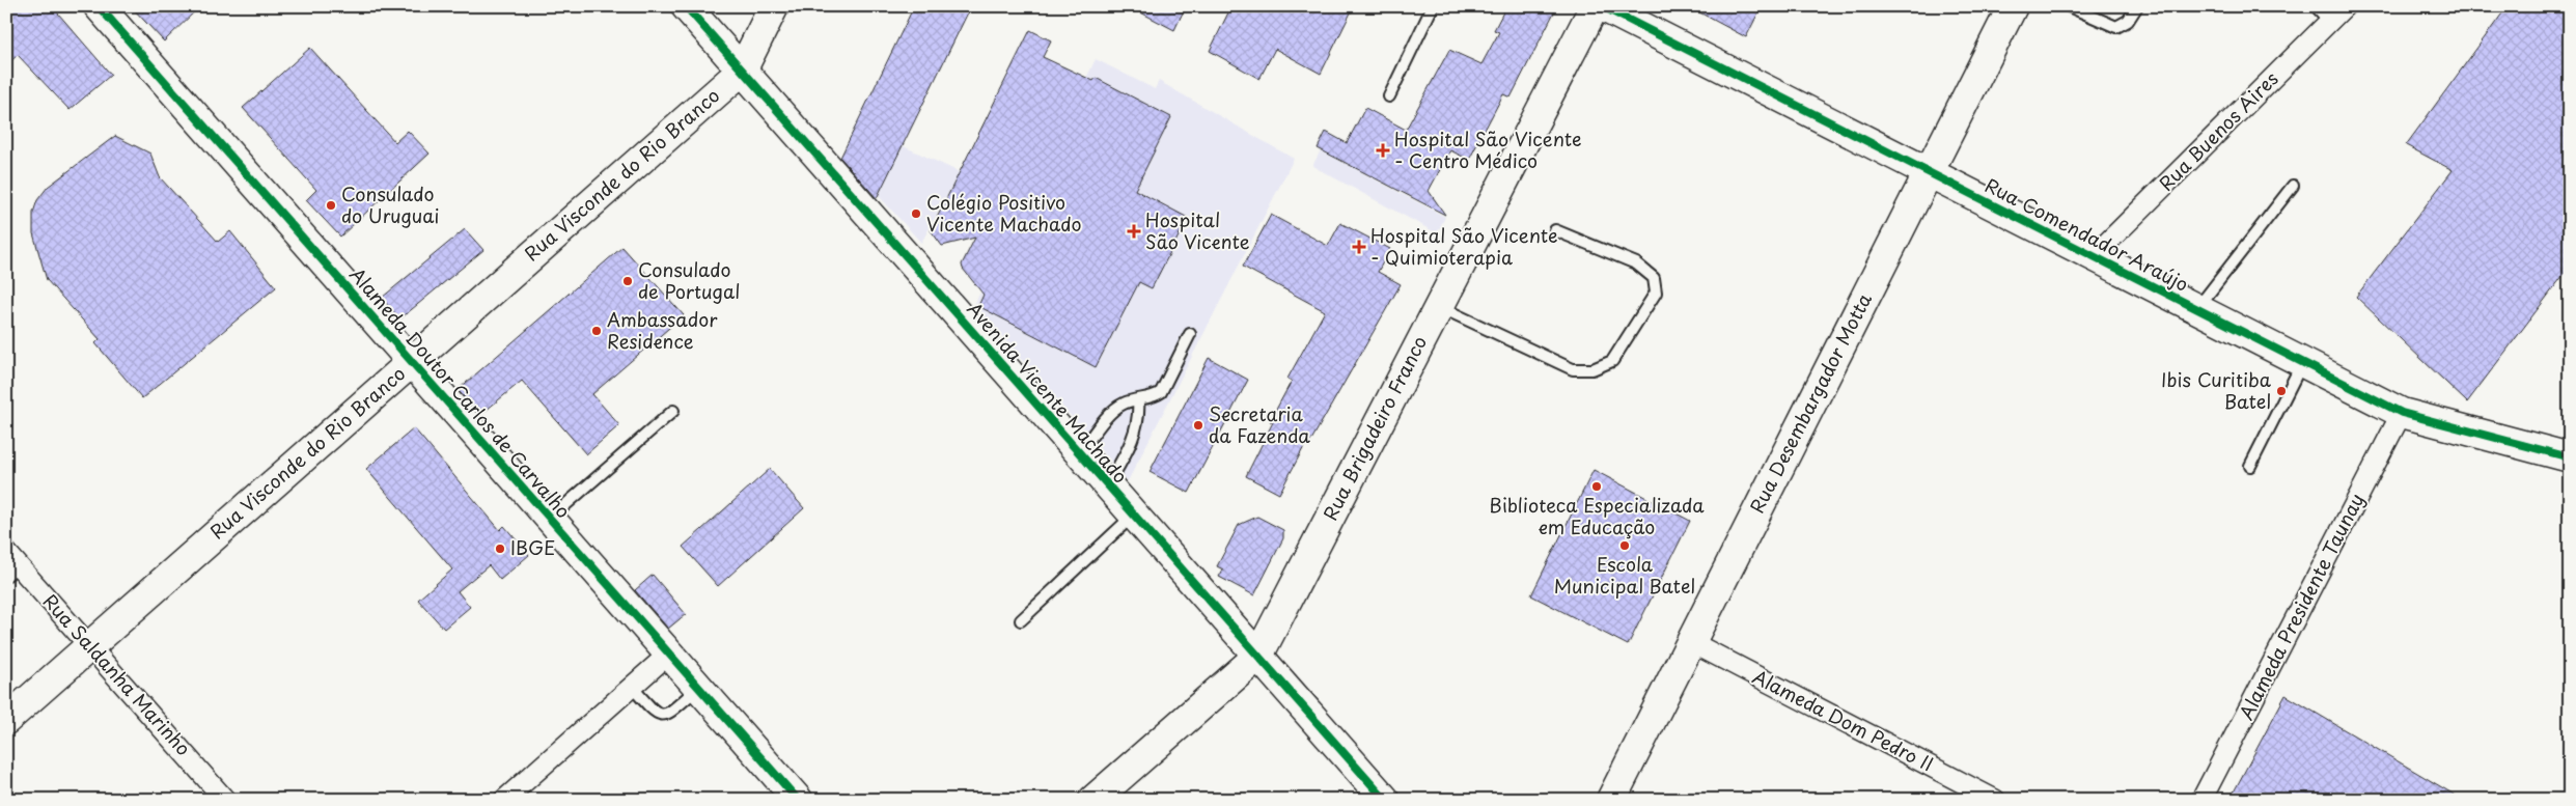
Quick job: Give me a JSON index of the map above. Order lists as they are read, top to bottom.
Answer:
{
  "streets": {
    "street": [
      "Rua Buenos Aires",
      "Rua Visconde do Rio Branco",
      "Rua Comendador Araújo",
      "Alameda Doutor Carlos de Carvalho",
      "Avenida Vicente Machado",
      "Rua Desembargador Motta",
      "Rua Brigadeiro Franco",
      "Alameda Presidente Taunay",
      "Rua Saldanha Marinho",
      "Alameda Dom Pedro II"
    ]
  },
  "crossings": [
    ["Rua Buenos Aires", "Rua Comendador Araújo"],
    ["Rua Visconde do Rio Branco", "Alameda Doutor Carlos de Carvalho"],
    ["Rua Visconde do Rio Branco", "Avenida Vicente Machado"],
    ["Rua Visconde do Rio Branco", "Rua Saldanha Marinho"],
    ["Rua Comendador Araújo", "Rua Desembargador Motta"],
    ["Rua Comendador Araújo", "Alameda Presidente Taunay"],
    ["Avenida Vicente Machado", "Rua Brigadeiro Franco"],
    ["Rua Desembargador Motta", "Alameda Dom Pedro II"]
  ],
  "places": {
    "health": ["Hospital São Vicente - Centro Médico", "Hospital São Vicente", "Hospital São Vicente - Quimioterapia"],
    "other": [
      "Consulado do Uruguai",
      "Colégio Positivo Vicente Machado",
      "Consulado de Portugal",
      "Ambassador Residence",
      "Ibis Curitiba Batel",
      "Secretaria da Fazenda",
      "Biblioteca Especializada em Educação",
      "Escola Municipal Batel",
      "IBGE"
    ]
  }
}
